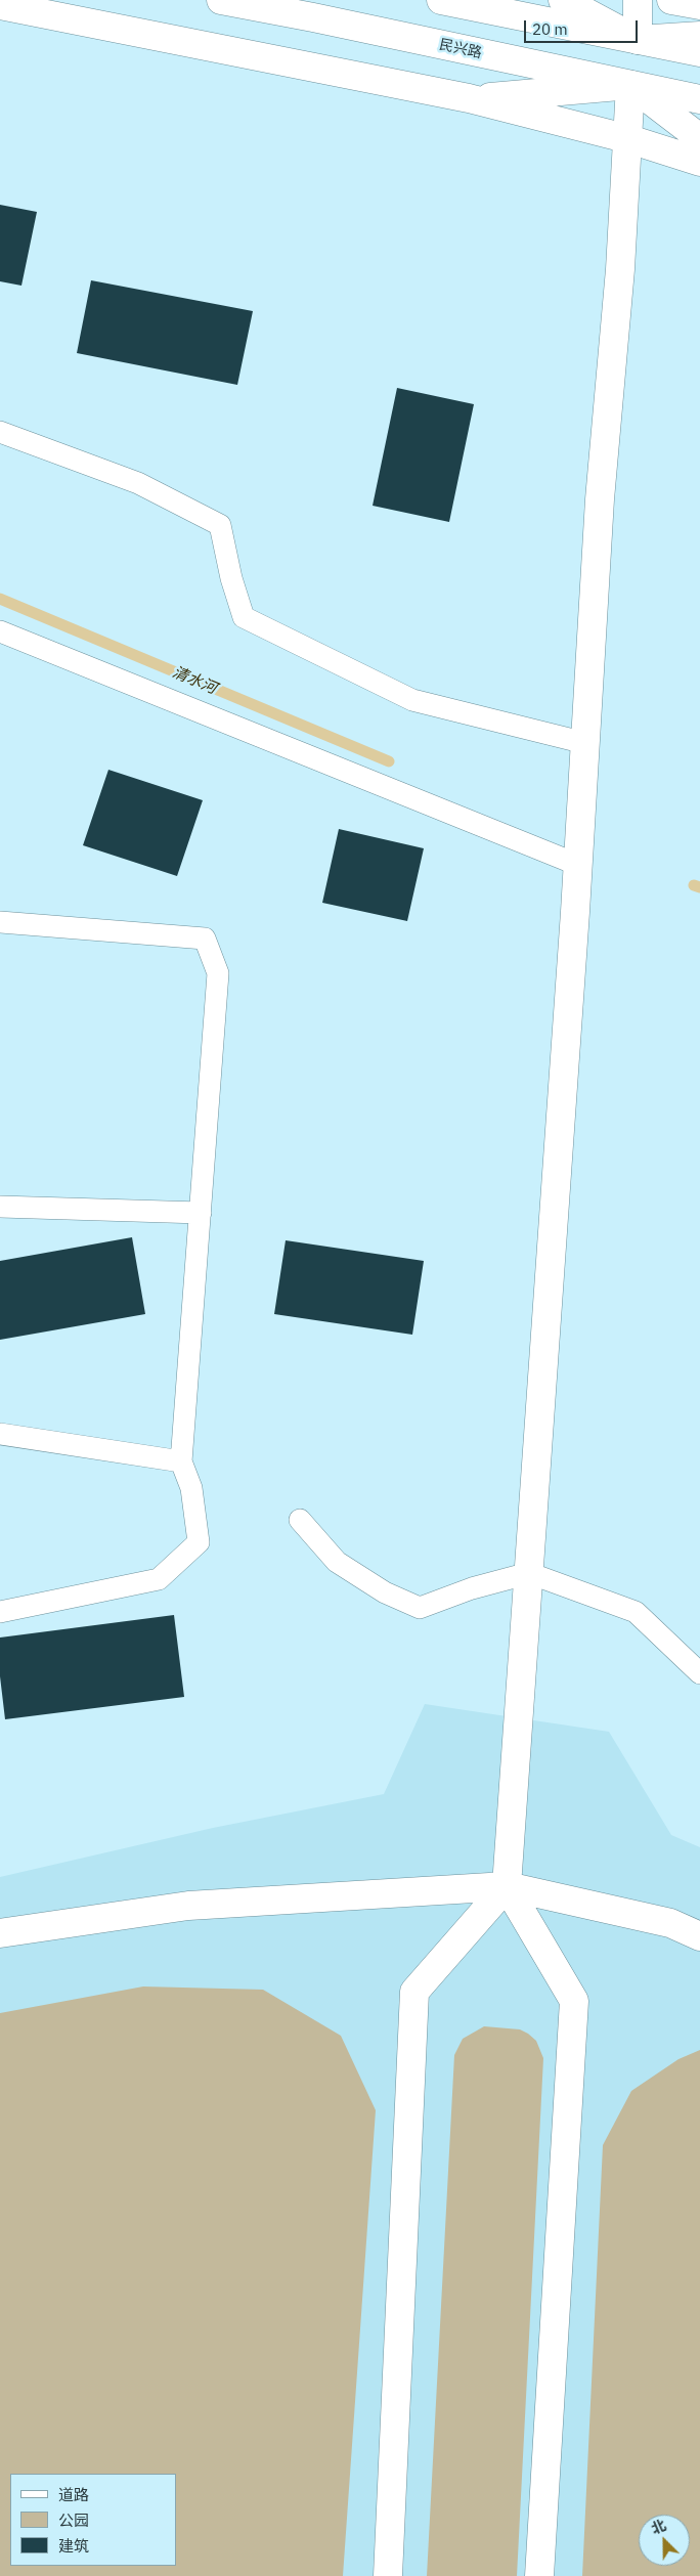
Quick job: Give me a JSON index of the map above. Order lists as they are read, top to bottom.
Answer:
{
  "streets": {
    "street": ["民兴路"]
  },
  "water": ["清水河"],
  "legend": ["道路", "公园", "建筑"],
  "scale_bar": "20 m",
  "north": "top left"
}
